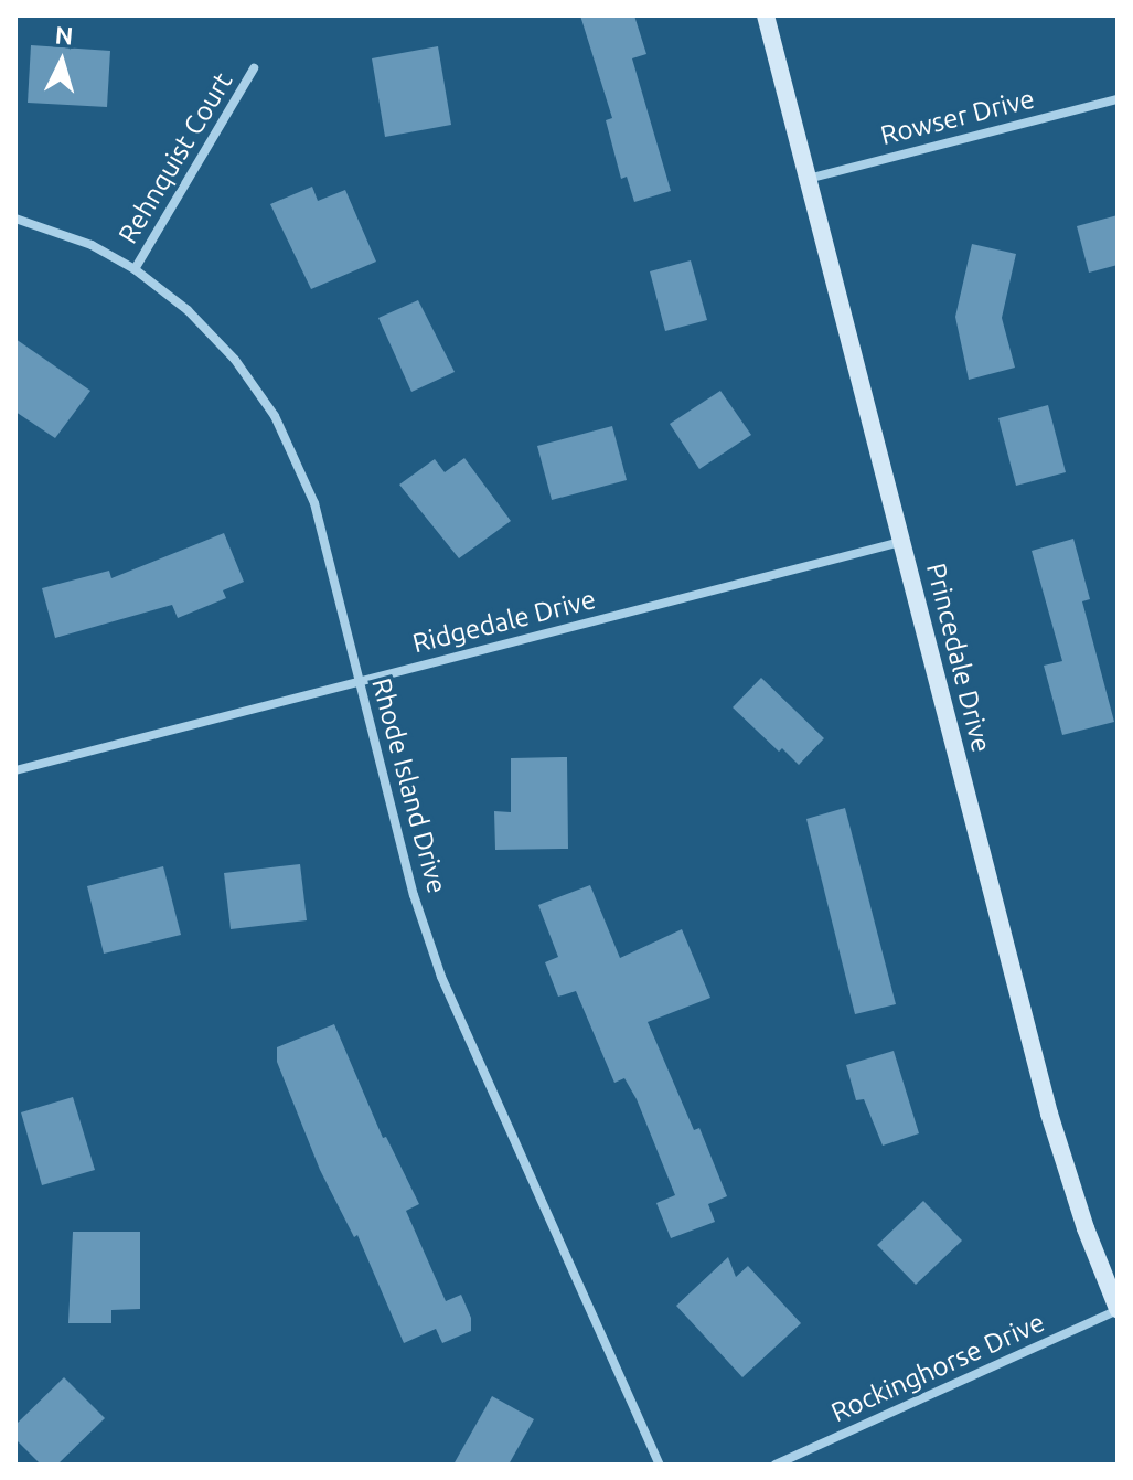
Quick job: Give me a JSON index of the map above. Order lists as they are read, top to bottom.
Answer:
{
  "streets": {
    "street": [
      "Rowser Drive",
      "Rehnquist Court",
      "Ridgedale Drive",
      "Princedale Drive",
      "Rhode Island Drive",
      "Rockinghorse Drive"
    ]
  },
  "crossings": [
    ["Rowser Drive", "Princedale Drive"],
    ["Rehnquist Court", "Rhode Island Drive"],
    ["Ridgedale Drive", "Princedale Drive"],
    ["Ridgedale Drive", "Rhode Island Drive"],
    ["Princedale Drive", "Rockinghorse Drive"]
  ],
  "north": "top"
}
